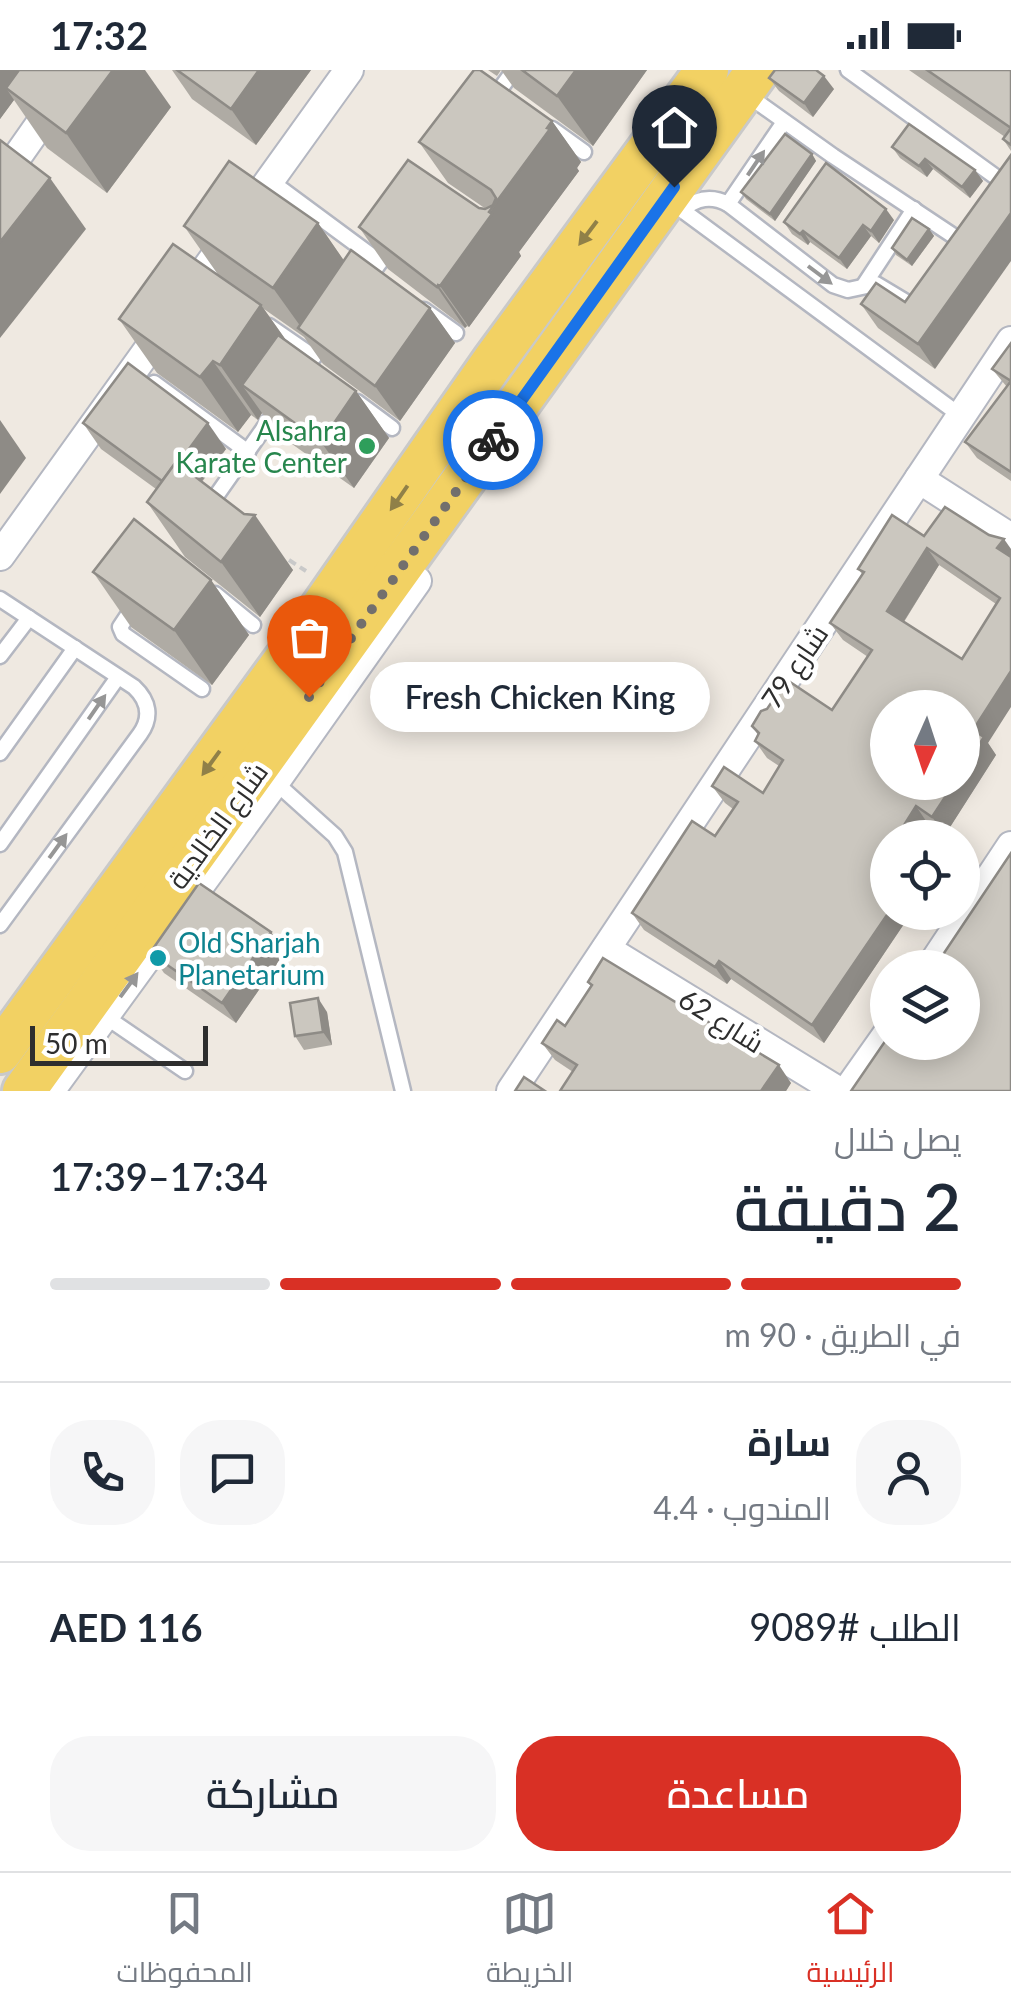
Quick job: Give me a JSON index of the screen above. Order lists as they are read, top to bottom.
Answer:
{
  "streets": {
    "main road": ["شارع الخالدية"],
    "street": ["شارع 79", "شارع 62"]
  },
  "crossings": [
    ["شارع 79", "شارع 62"]
  ],
  "places": ["Alsahra Karate Center", "Fresh Chicken King", "Old Sharjah Planetarium"],
  "scale_bar": "50 m",
  "north": "bottom",
  "page": {
    "status": "17:32",
    "bubble": "Fresh Chicken King",
    "scale": "50 m",
    "heading": ["2 دقيقة", "يصل خلال", "17:34–17:39"],
    "panel": [
      "سارة",
      "المندوب · 4.4",
      "الطلب #9089",
      "AED 116"
    ],
    "bar": "في الطريق · 90 m",
    "buttons": ["مساعدة", "مشاركة"],
    "tabs": ["الرئيسية", "الخريطة", "المحفوظات"]
  }
}
